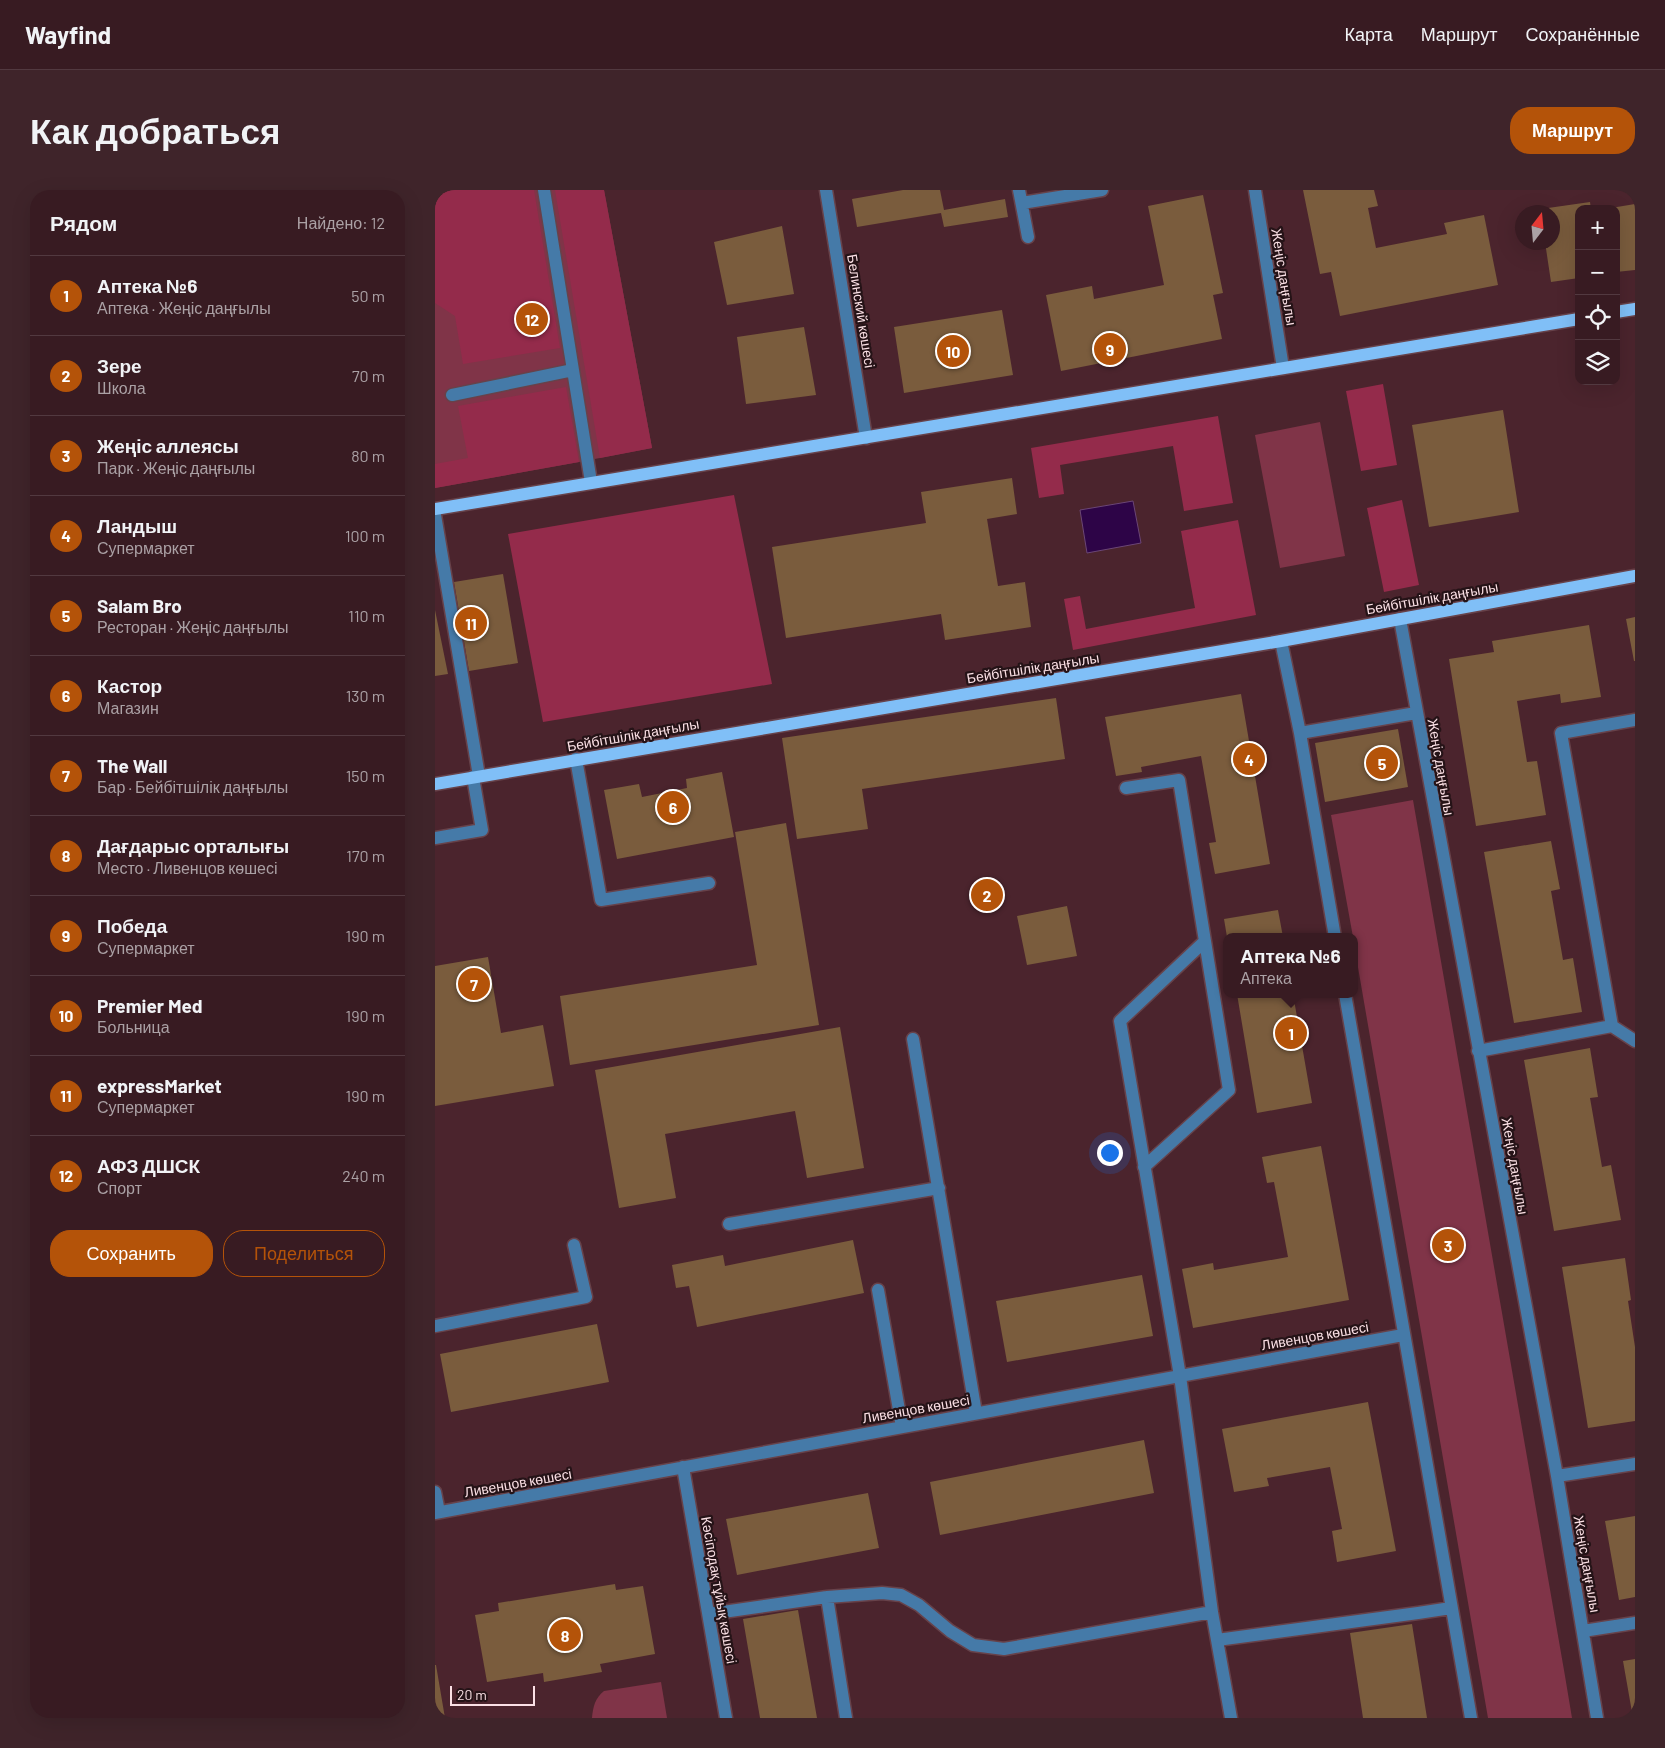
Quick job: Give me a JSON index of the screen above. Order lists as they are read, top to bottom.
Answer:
{
  "streets": {
    "main road": ["Бейбітшілік даңғылы"],
    "street": [
      "Жеңіс даңғылы",
      "Белинский көшесі",
      "Ливенцов көшесі",
      "Кәсіподақ тұйық көшесі"
    ]
  },
  "crossings": [
    ["Жеңіс даңғылы", "Бейбітшілік даңғылы"],
    ["Ливенцов көшесі", "Кәсіподақ тұйық көшесі"]
  ],
  "scale_bar": "20 m",
  "north": "top",
  "page": {
    "header": "Wayfind",
    "nav": ["Карта", "Маршрут", "Сохранённые"],
    "buttons": [
      "Маршрут",
      ["Сохранить", "Поделиться"]
    ],
    "title": "Как добраться",
    "heading": ["Рядом", "Найдено: 12"],
    "map_buttons": ["+", "−"],
    "list": [
      {
        "mark": "1",
        "name": "Аптека №6",
        "note": "Аптека · Жеңіс даңғылы",
        "value": "50 m"
      },
      {
        "mark": "2",
        "name": "Зере",
        "note": "Школа",
        "value": "70 m"
      },
      {
        "mark": "3",
        "name": "Жеңіс аллеясы",
        "note": "Парк · Жеңіс даңғылы",
        "value": "80 m"
      },
      {
        "mark": "4",
        "name": "Ландыш",
        "note": "Супермаркет",
        "value": "100 m"
      },
      {
        "mark": "5",
        "name": "Salam Bro",
        "note": "Ресторан · Жеңіс даңғылы",
        "value": "110 m"
      },
      {
        "mark": "6",
        "name": "Кастор",
        "note": "Магазин",
        "value": "130 m"
      },
      {
        "mark": "7",
        "name": "The Wall",
        "note": "Бар · Бейбітшілік даңғылы",
        "value": "150 m"
      },
      {
        "mark": "8",
        "name": "Дағдарыс орталығы",
        "note": "Место · Ливенцов көшесі",
        "value": "170 m"
      },
      {
        "mark": "9",
        "name": "Победа",
        "note": "Супермаркет",
        "value": "190 m"
      },
      {
        "mark": "10",
        "name": "Premier Med",
        "note": "Больница",
        "value": "190 m"
      },
      {
        "mark": "11",
        "name": "expressMarket",
        "note": "Супермаркет",
        "value": "190 m"
      },
      {
        "mark": "12",
        "name": "АФЗ ДШСК",
        "note": "Спорт",
        "value": "240 m"
      }
    ],
    "pins": [
      "12",
      "9",
      "10",
      "11",
      "4",
      "5",
      "6",
      "2",
      "7",
      "1",
      "3",
      "8"
    ],
    "popup": ["Аптека №6", "Аптека"],
    "scale": "20 m"
  }
}
